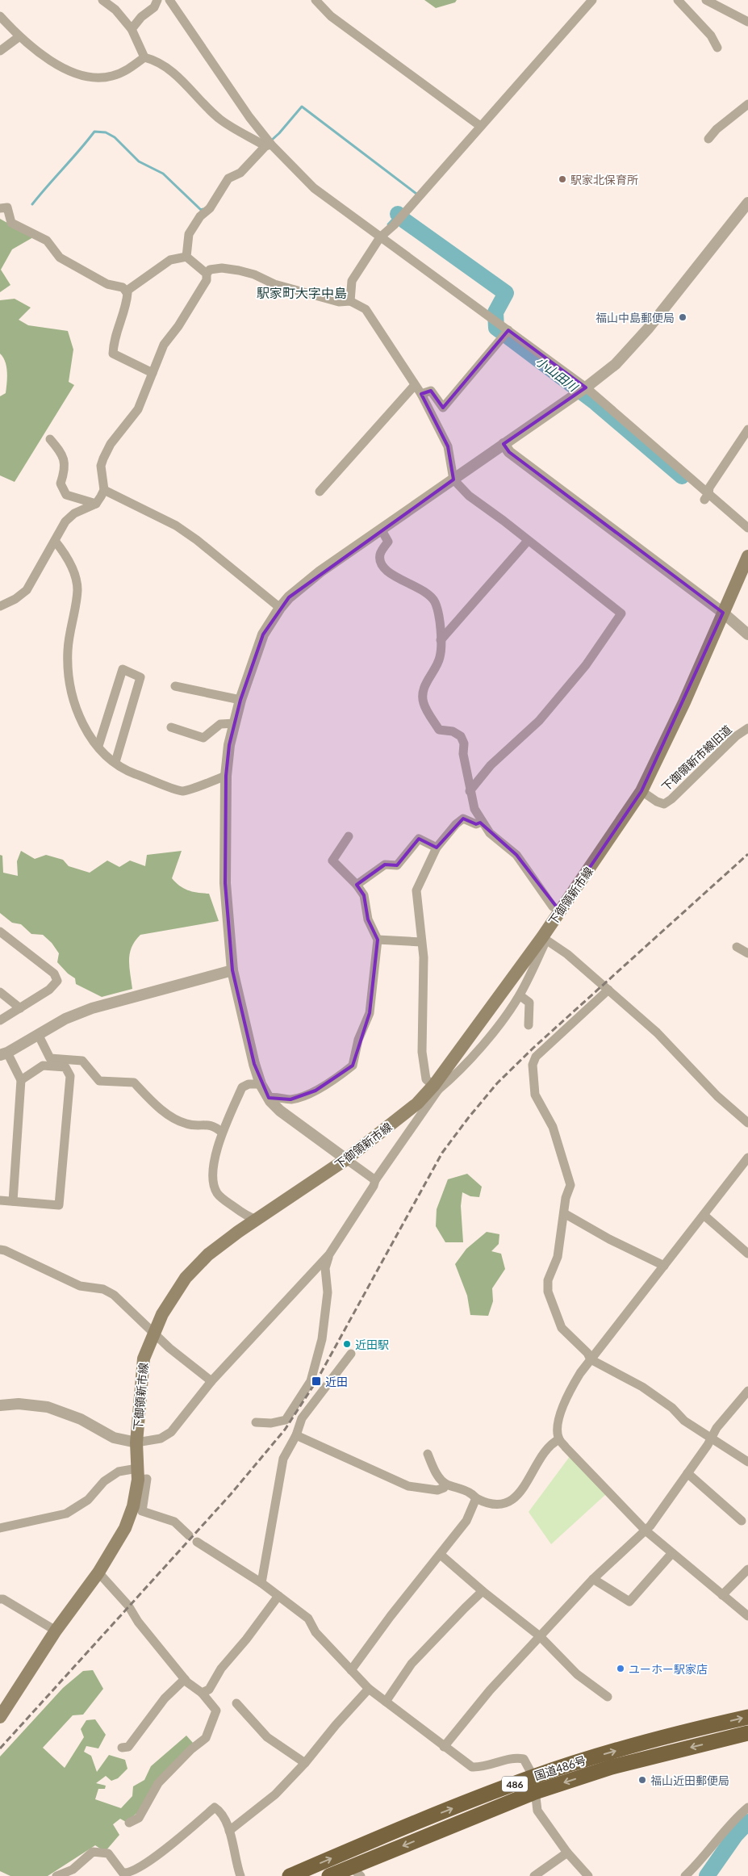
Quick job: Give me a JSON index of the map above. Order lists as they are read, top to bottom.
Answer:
{
  "streets": {
    "highway": ["国道486号", "486"],
    "main road": ["下御領新市線"],
    "street": ["下御領新市線旧道"]
  },
  "crossings": [
    ["下御領新市線旧道", "下御領新市線"]
  ],
  "districts": ["駅家町大字中島"],
  "water": ["小山田川"],
  "places": {
    "other": [
      "駅家北保育所",
      "福山中島郵便局",
      "近田駅",
      "ユーホー駅家店",
      "福山近田郵便局"
    ],
    "transit": ["近田"]
  }
}
